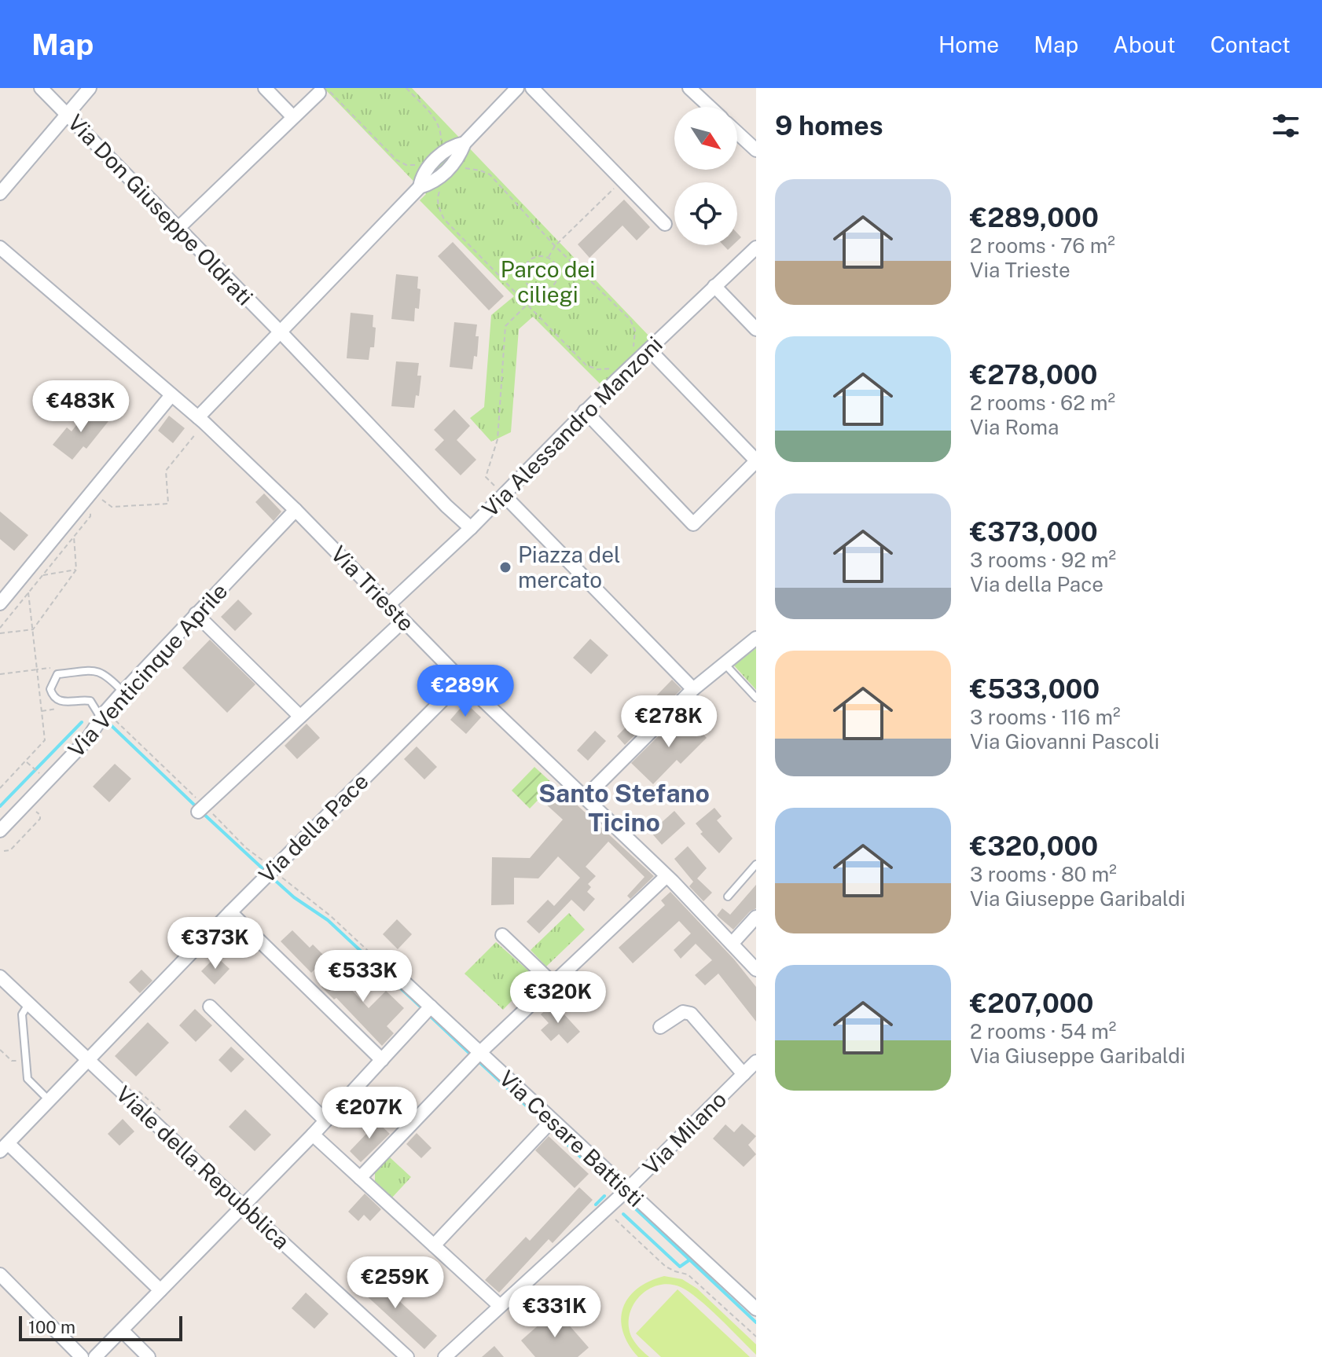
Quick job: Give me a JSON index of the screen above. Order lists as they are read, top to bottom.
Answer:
{
  "streets": {
    "street": [
      "Via Don Giuseppe Oldrati",
      "Via Alessandro Manzoni",
      "Via Trieste",
      "Via Venticinque Aprile",
      "Via della Pace",
      "Via Milano",
      "Via Cesare Battisti",
      "Viale della Repubblica"
    ]
  },
  "crossings": [
    ["Via Don Giuseppe Oldrati", "Via Alessandro Manzoni"],
    ["Via Alessandro Manzoni", "Via Trieste"],
    ["Via Trieste", "Via Venticinque Aprile"],
    ["Via Trieste", "Via della Pace"],
    ["Via della Pace", "Viale della Repubblica"],
    ["Via Milano", "Via Cesare Battisti"]
  ],
  "districts": ["Santo Stefano Ticino"],
  "parks": ["Parco dei ciliegi"],
  "places": ["Piazza del mercato"],
  "scale_bar": "100 m",
  "north": "bottom right",
  "page": {
    "header": "Map",
    "nav": [
      "Home",
      "Map",
      "About",
      "Contact"
    ],
    "heading": "9 homes",
    "list": [
      {
        "name": "€289,000",
        "note": "2 rooms · 76 m² · Via Trieste"
      },
      {
        "name": "€278,000",
        "note": "2 rooms · 62 m² · Via Roma"
      },
      {
        "name": "€373,000",
        "note": "3 rooms · 92 m² · Via della Pace"
      },
      {
        "name": "€533,000",
        "note": "3 rooms · 116 m² · Via Giovanni Pascoli"
      },
      {
        "name": "€320,000",
        "note": "3 rooms · 80 m² · Via Giuseppe Garibaldi"
      },
      {
        "name": "€207,000",
        "note": "2 rooms · 54 m² · Via Giuseppe Garibaldi"
      }
    ],
    "price": [
      "€483K",
      "€289K",
      "€278K",
      "€373K",
      "€533K",
      "€320K",
      "€207K",
      "€259K",
      "€331K"
    ],
    "scale": "100 m"
  }
}
